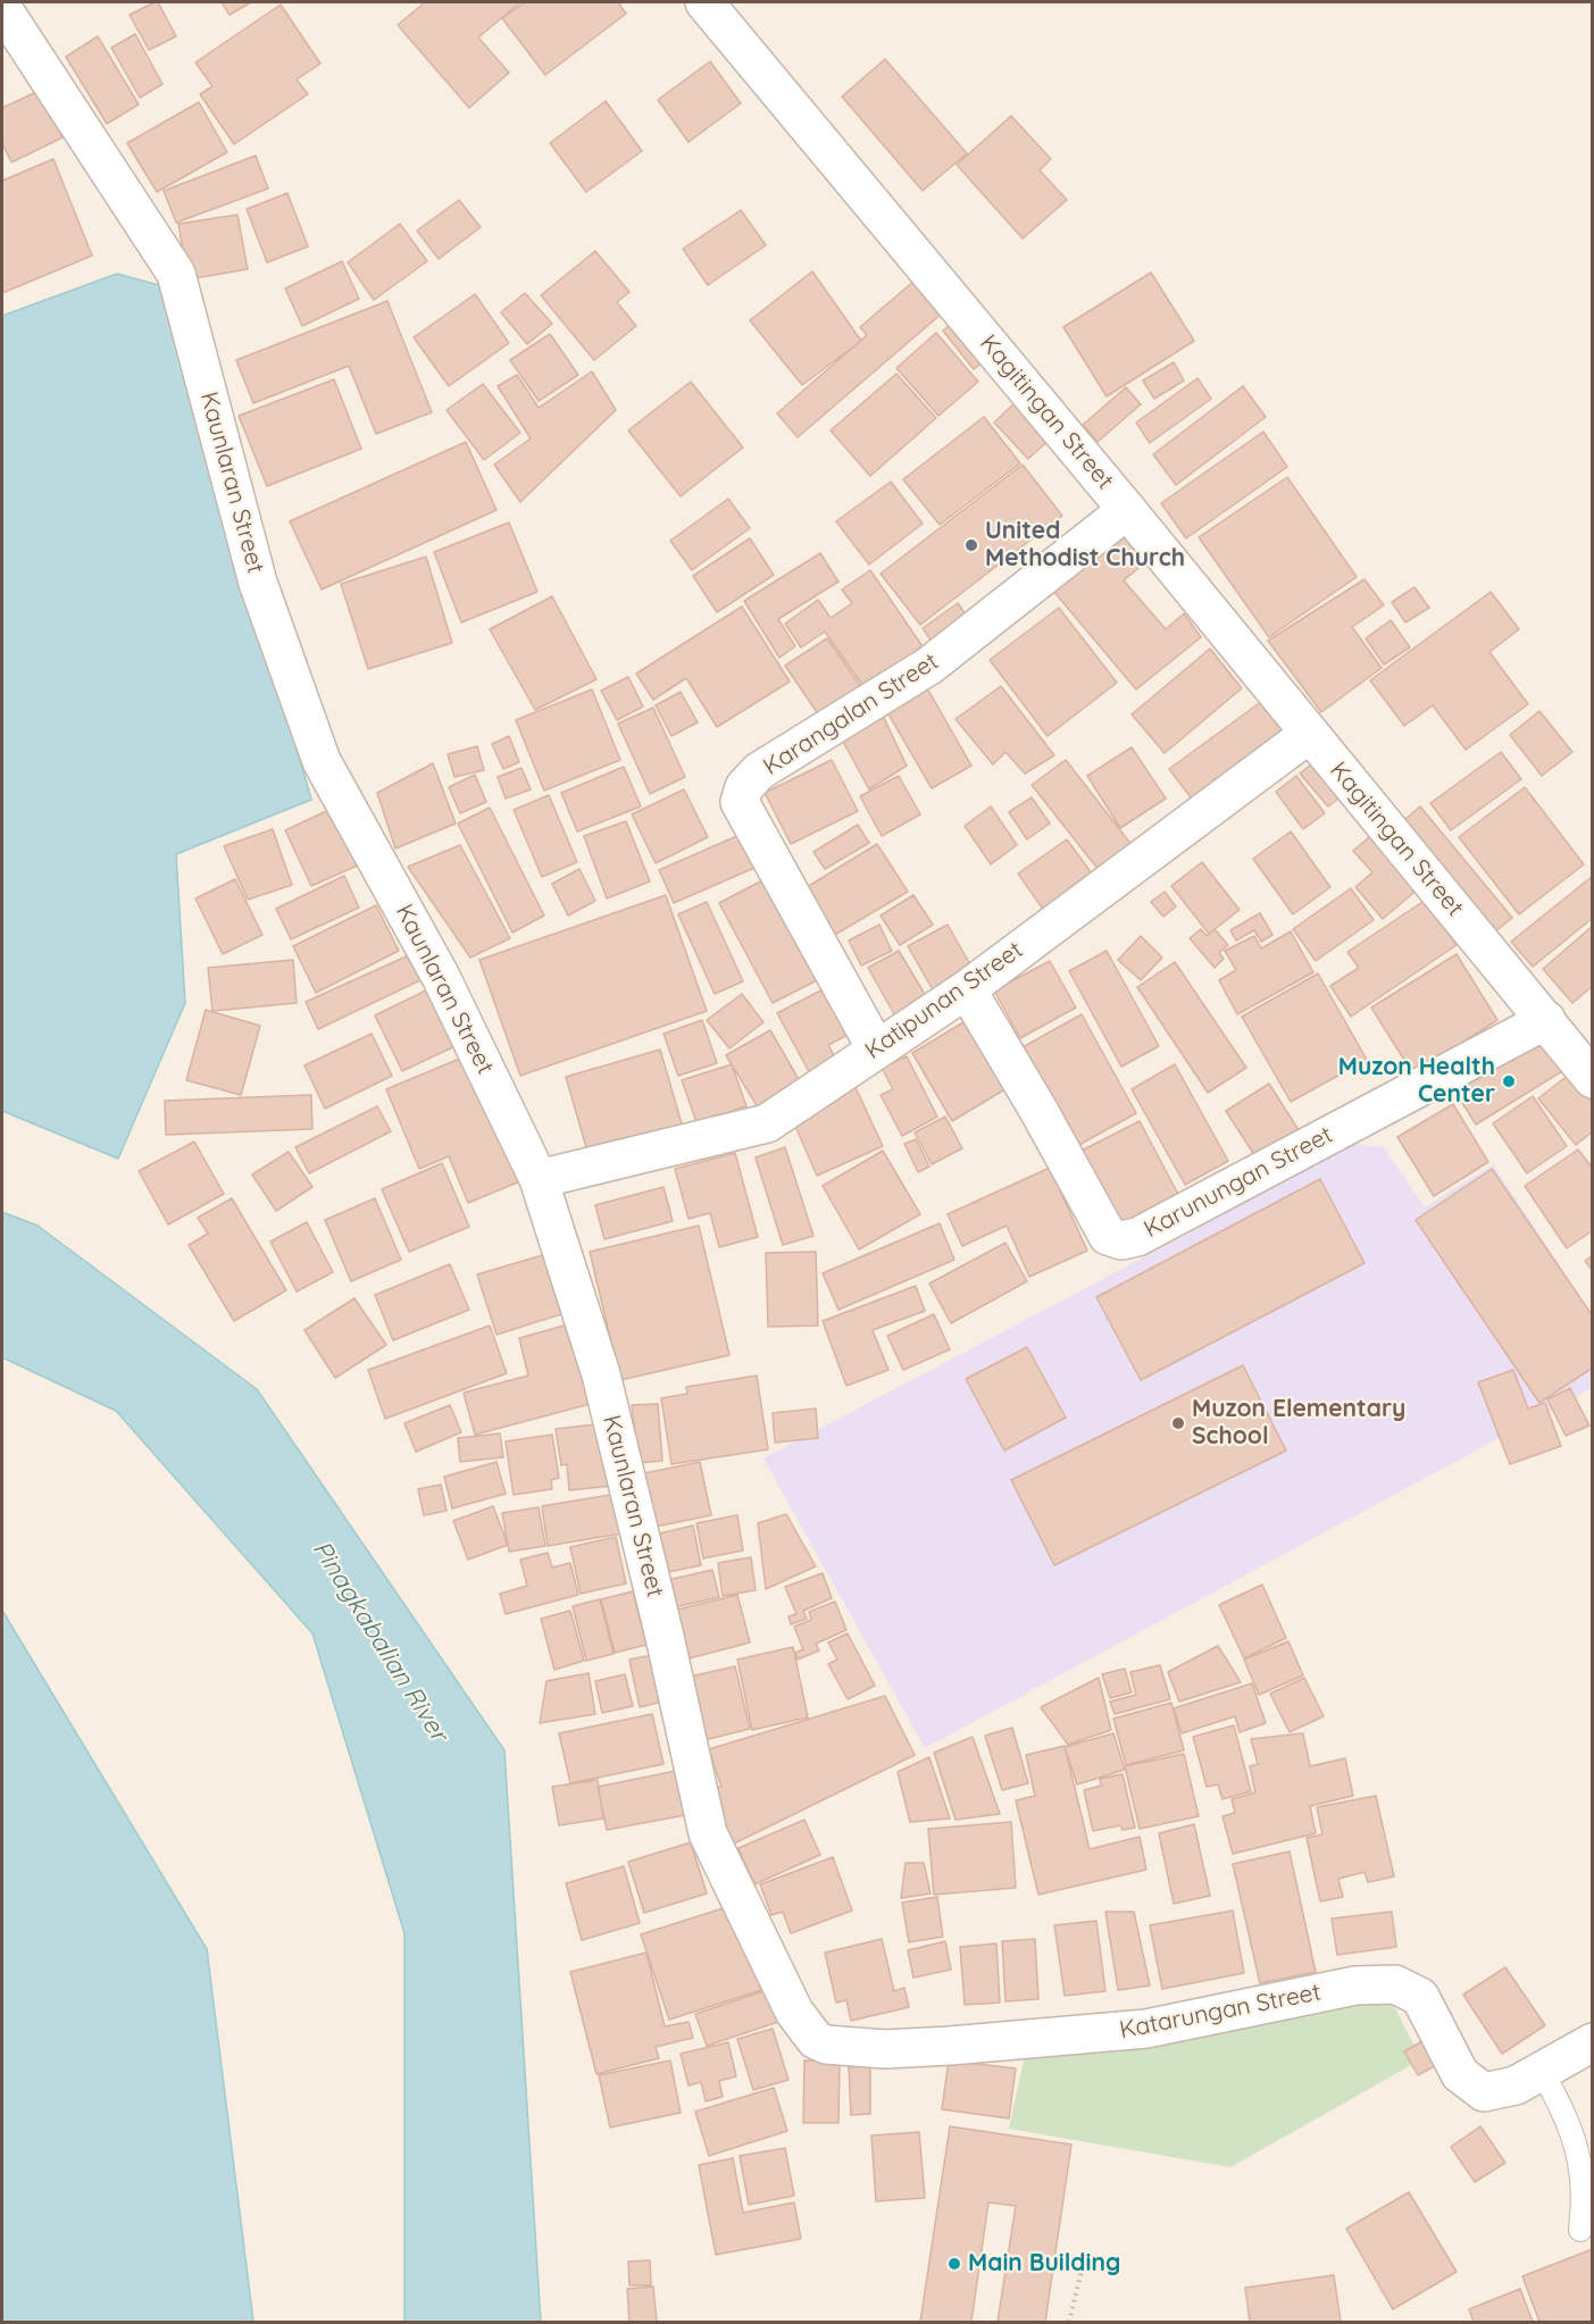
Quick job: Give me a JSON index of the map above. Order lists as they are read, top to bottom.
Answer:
{
  "streets": {
    "street": [
      "Kagitingan Street",
      "Kaunlaran Street",
      "Karangalan Street",
      "Katipunan Street",
      "Karunungan Street",
      "Katarungan Street"
    ]
  },
  "crossings": [
    ["Kagitingan Street", "Karangalan Street"],
    ["Kagitingan Street", "Katipunan Street"],
    ["Kagitingan Street", "Karunungan Street"],
    ["Kaunlaran Street", "Katipunan Street"],
    ["Kaunlaran Street", "Katarungan Street"],
    ["Karangalan Street", "Katipunan Street"],
    ["Katipunan Street", "Karunungan Street"]
  ],
  "water": ["Pinagkabalian River"],
  "places": [
    "United Methodist Church",
    "Muzon Health Center",
    "Muzon Elementary School",
    "Main Building"
  ]
}
